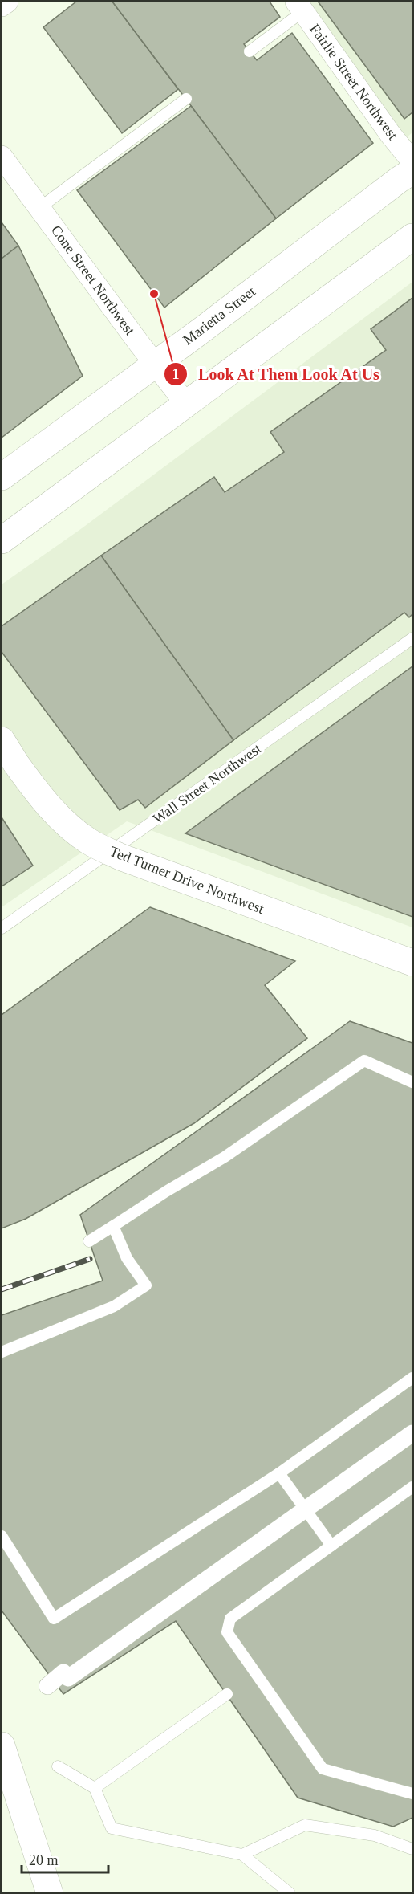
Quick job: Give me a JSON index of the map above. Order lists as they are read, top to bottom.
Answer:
{
  "streets": {
    "main road": ["Marietta Street", "Ted Turner Drive Northwest"],
    "street": ["Fairlie Street Northwest", "Cone Street Northwest"],
    "lane": ["Wall Street Northwest"]
  },
  "crossings": [
    ["Cone Street Northwest", "Marietta Street"]
  ],
  "places": ["Look At Them Look At Us"],
  "scale_bar": "20 m"
}
